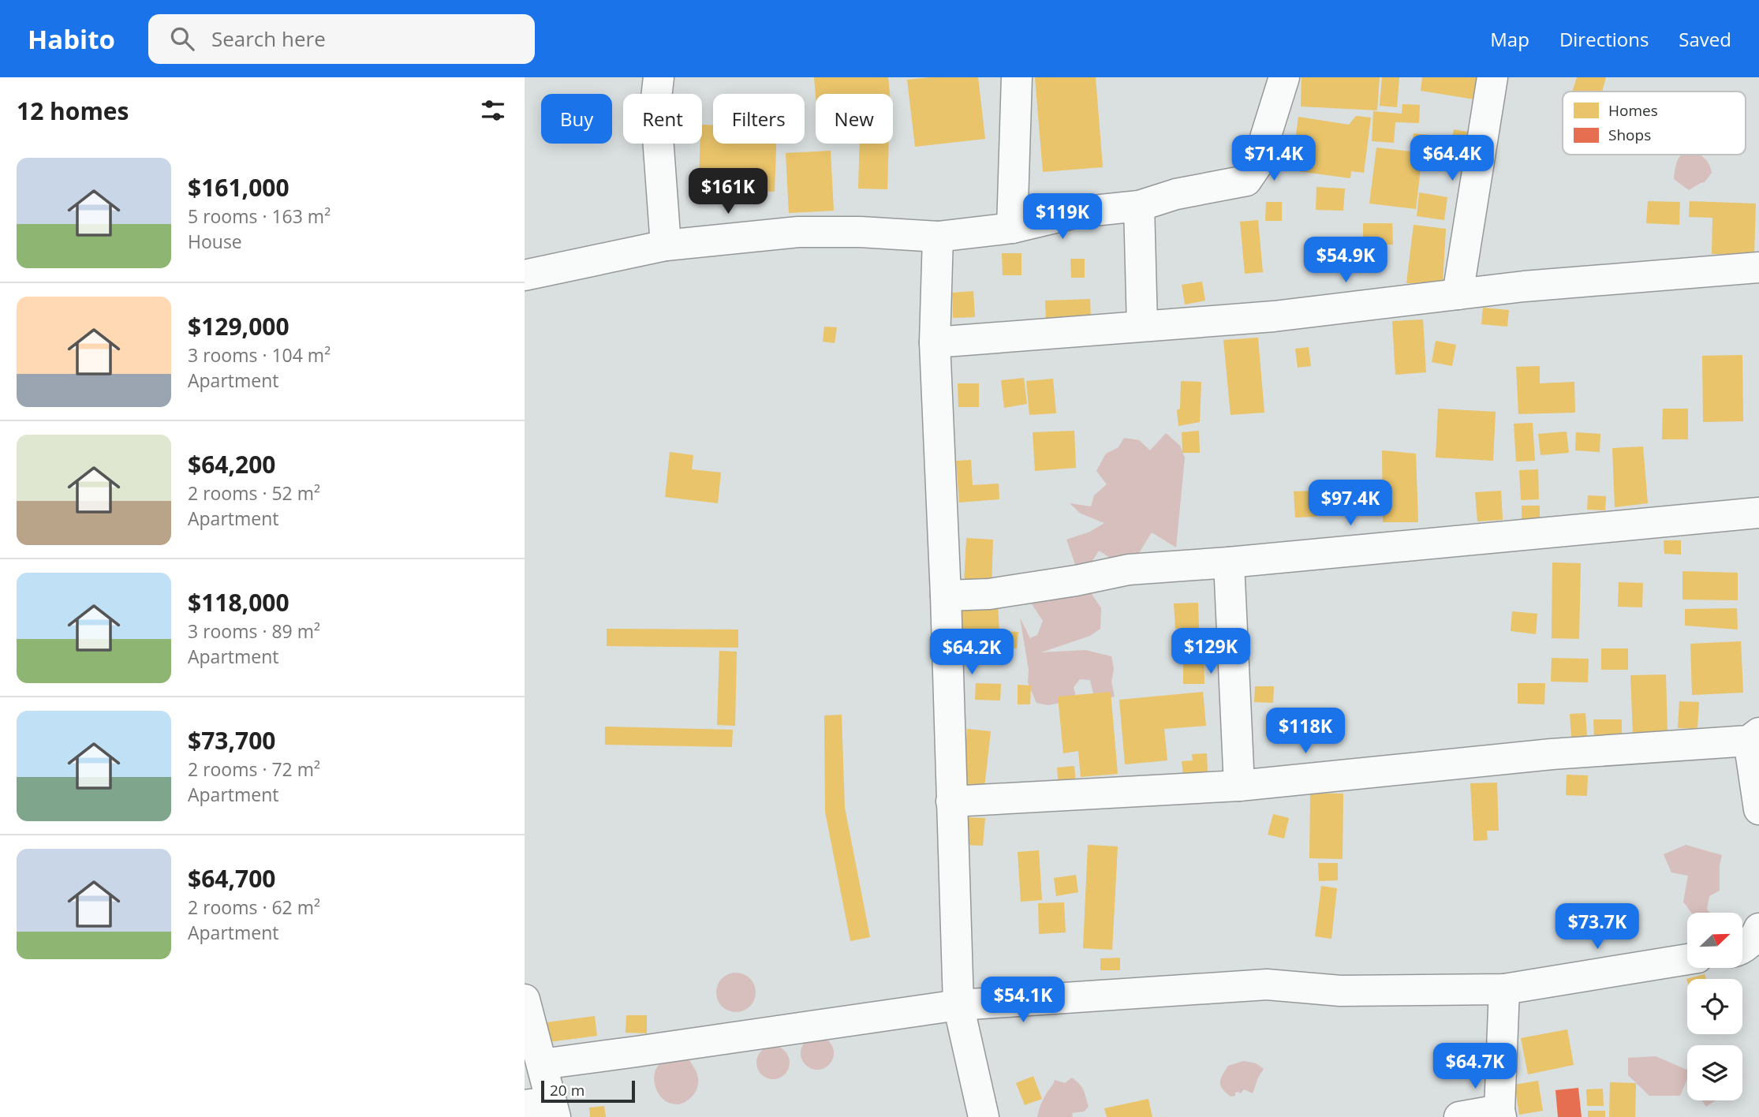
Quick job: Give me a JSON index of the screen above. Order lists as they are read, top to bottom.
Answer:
{
  "legend": ["Homes", "Shops"],
  "scale_bar": "20 m",
  "north": "top right",
  "page": {
    "header": "Habito",
    "search": "Search here",
    "nav": ["Map", "Directions", "Saved"],
    "heading": "12 homes",
    "chip": [
      "Buy",
      "Rent",
      "Filters",
      "New"
    ],
    "price": [
      "$71.4K",
      "$64.4K",
      "$161K",
      "$119K",
      "$54.9K",
      "$97.4K",
      "$129K",
      "$64.2K",
      "$118K",
      "$73.7K",
      "$54.1K",
      "$64.7K"
    ],
    "list": [
      {
        "name": "$161,000",
        "note": "5 rooms · 163 m² · House"
      },
      {
        "name": "$129,000",
        "note": "3 rooms · 104 m² · Apartment"
      },
      {
        "name": "$64,200",
        "note": "2 rooms · 52 m² · Apartment"
      },
      {
        "name": "$118,000",
        "note": "3 rooms · 89 m² · Apartment"
      },
      {
        "name": "$73,700",
        "note": "2 rooms · 72 m² · Apartment"
      },
      {
        "name": "$64,700",
        "note": "2 rooms · 62 m² · Apartment"
      }
    ],
    "scale": "20 m"
  }
}
